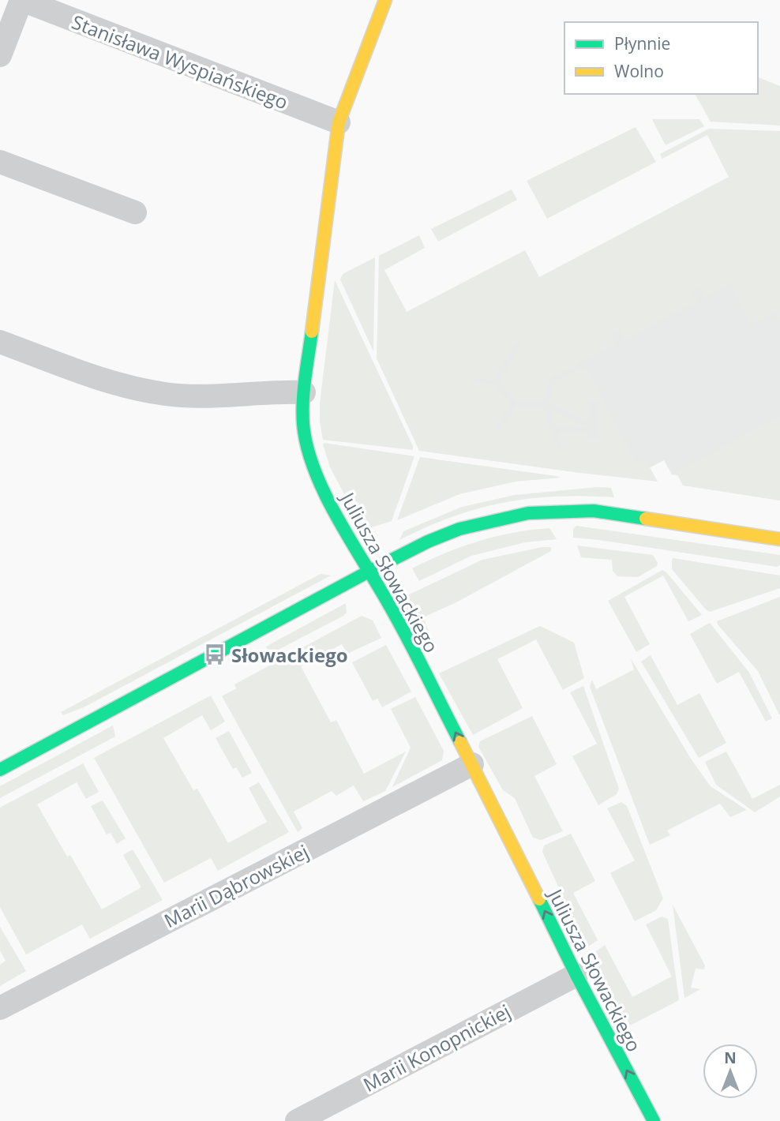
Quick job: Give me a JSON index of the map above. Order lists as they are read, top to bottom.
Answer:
{
  "streets": {
    "street": [
      "Stanisława Wyspiańskiego",
      "Juliusza Słowackiego",
      "Marii Dąbrowskiej",
      "Marii Konopnickiej"
    ]
  },
  "crossings": [
    ["Stanisława Wyspiańskiego", "Juliusza Słowackiego"],
    ["Juliusza Słowackiego", "Marii Dąbrowskiej"],
    ["Juliusza Słowackiego", "Marii Konopnickiej"]
  ],
  "one_way": ["Juliusza Słowackiego"],
  "places": {
    "bus stop": ["Słowackiego"]
  },
  "legend": ["Płynnie", "Wolno"],
  "north": "top"
}
